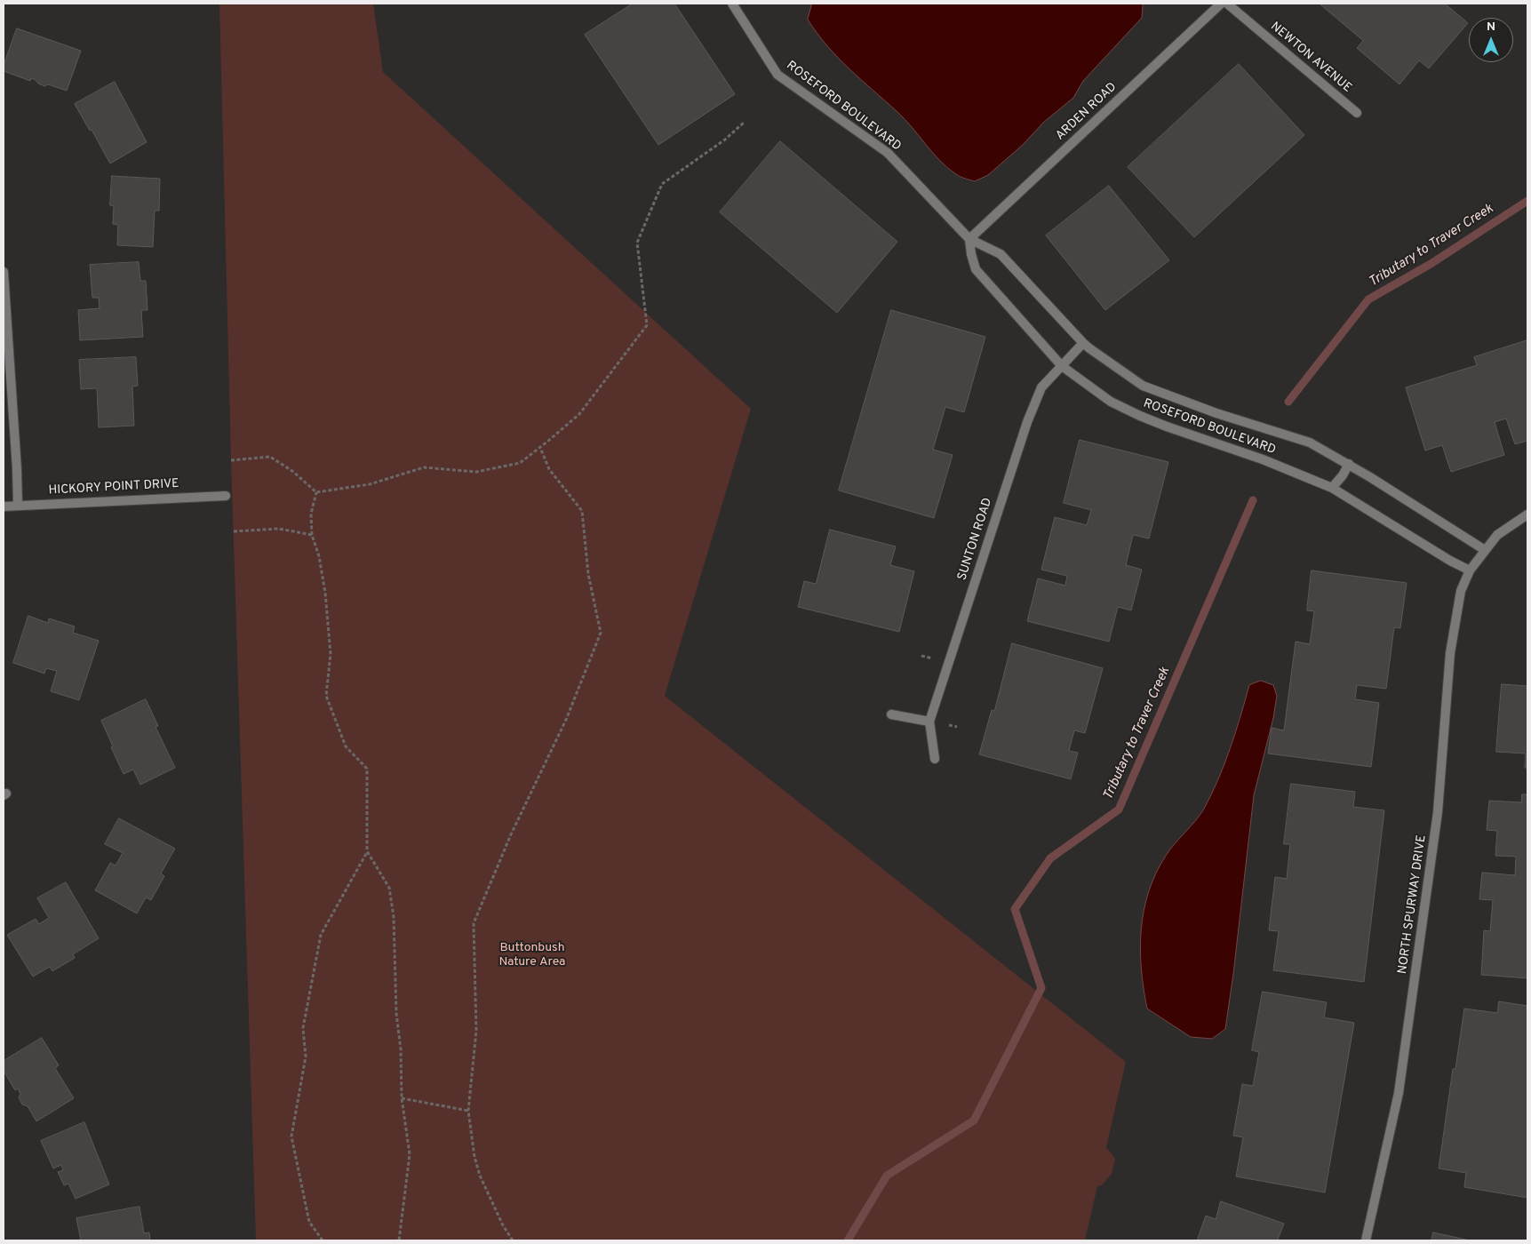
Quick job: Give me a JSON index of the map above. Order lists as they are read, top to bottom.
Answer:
{
  "streets": {
    "street": [
      "NEWTON AVENUE",
      "ROSEFORD BOULEVARD",
      "ARDEN ROAD",
      "HICKORY POINT DRIVE",
      "SUNTON ROAD",
      "NORTH SPURWAY DRIVE"
    ]
  },
  "crossings": [
    ["ROSEFORD BOULEVARD", "ARDEN ROAD"],
    ["ROSEFORD BOULEVARD", "SUNTON ROAD"],
    ["ROSEFORD BOULEVARD", "NORTH SPURWAY DRIVE"]
  ],
  "water": ["Tributary to Traver Creek"],
  "parks": ["Buttonbush Nature Area"],
  "north": "top"
}
